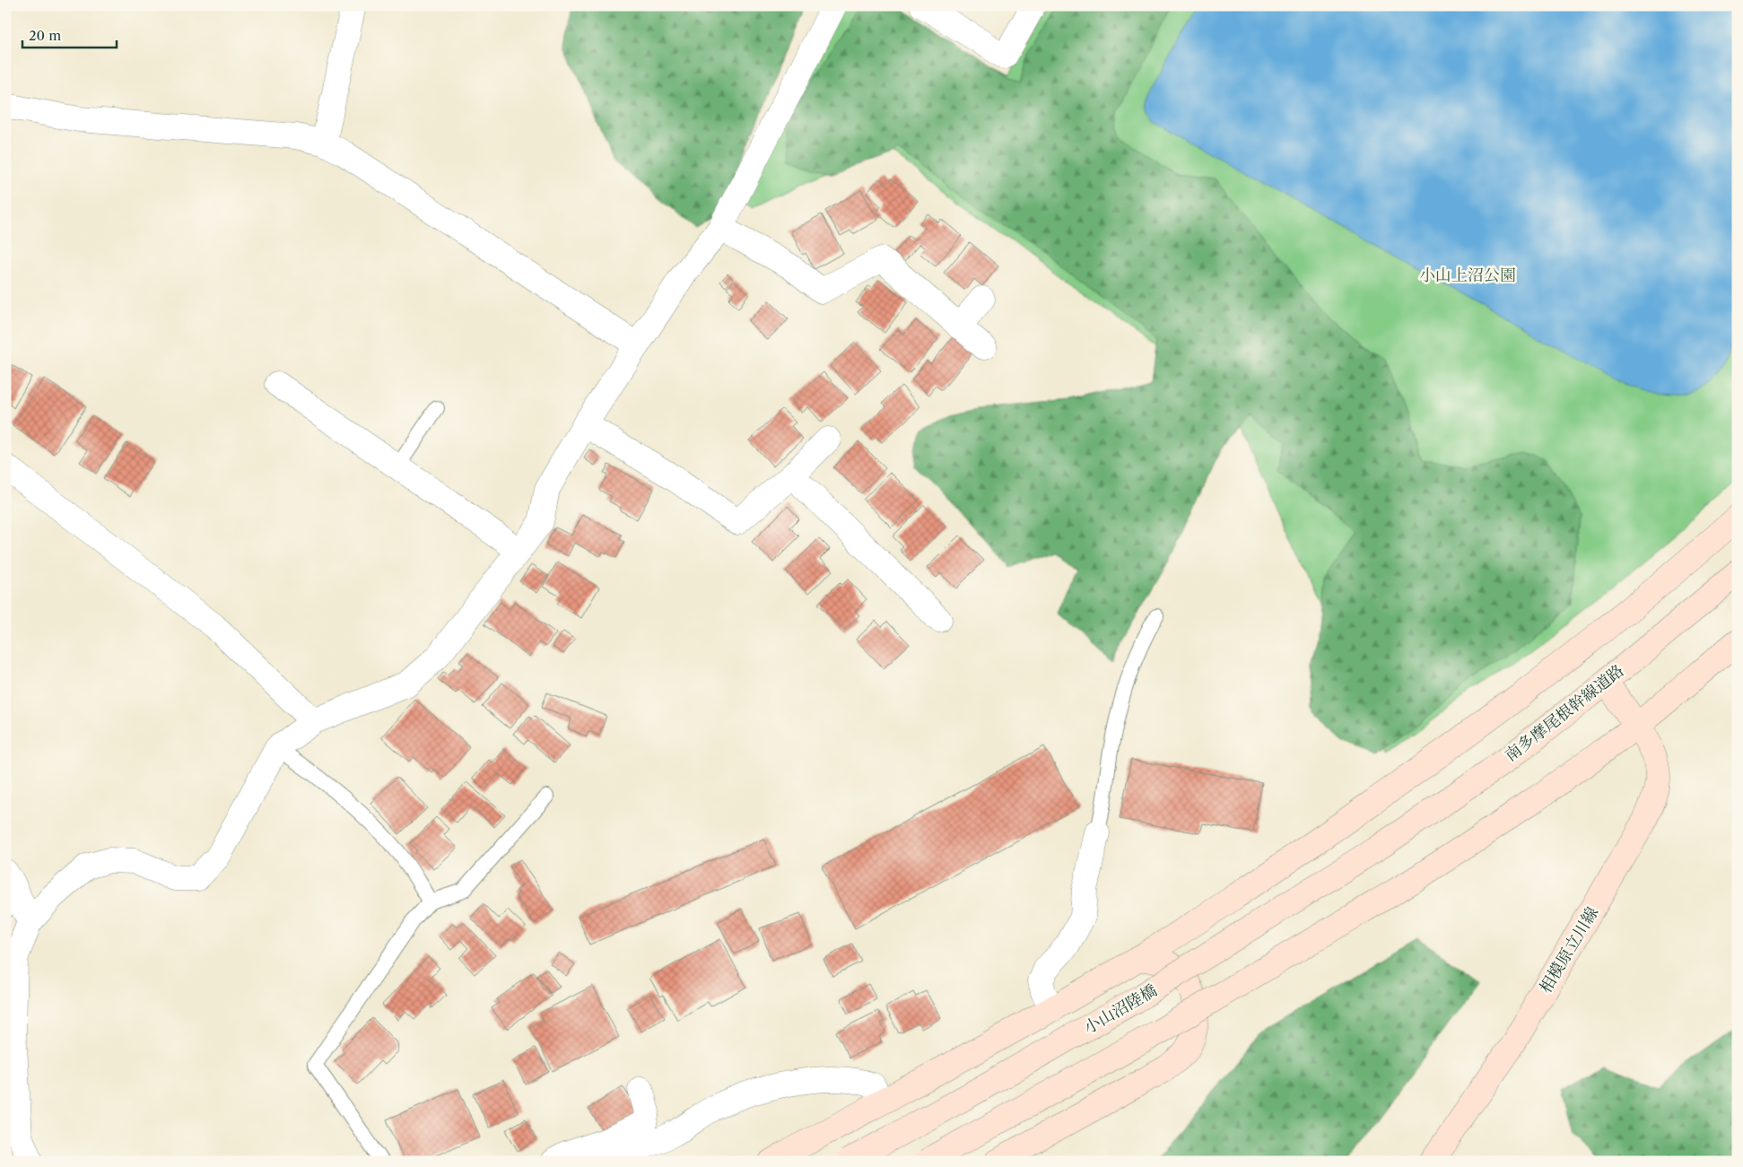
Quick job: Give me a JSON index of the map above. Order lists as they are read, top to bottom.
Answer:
{
  "streets": {
    "main road": ["南多摩尾根幹線道路", "相模原立川線", "小山沼陸橋"]
  },
  "crossings": [
    ["南多摩尾根幹線道路", "相模原立川線"],
    ["南多摩尾根幹線道路", "小山沼陸橋"]
  ],
  "parks": ["小山上沼公園"],
  "scale_bar": "20 m"
}
